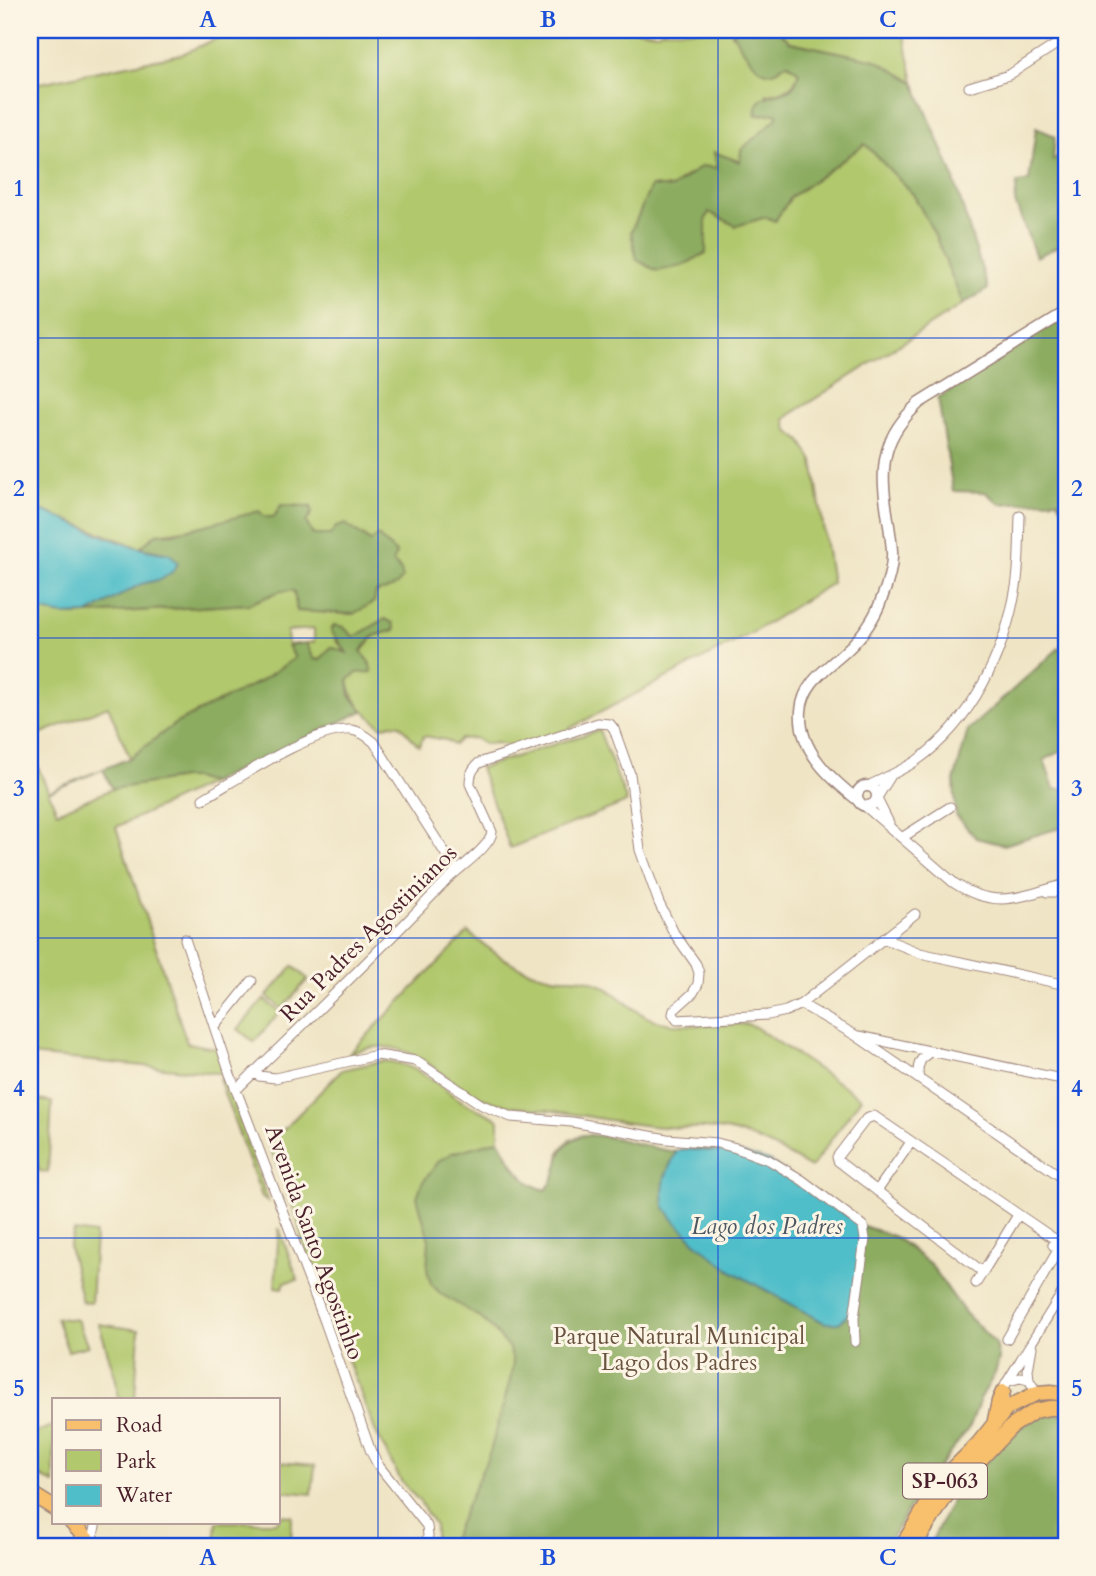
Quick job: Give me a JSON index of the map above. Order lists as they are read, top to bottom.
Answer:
{
  "streets": {
    "main road": ["SP-063"],
    "street": ["Rua Padres Agostinianos", "Avenida Santo Agostinho"]
  },
  "crossings": [
    ["Rua Padres Agostinianos", "Avenida Santo Agostinho"]
  ],
  "water": ["Lago dos Padres"],
  "parks": ["Parque Natural Municipal Lago dos Padres"],
  "legend": ["Road", "Park", "Water"],
  "grid": {
    "columns": ["A", "B", "C"],
    "rows": [
      "1",
      "2",
      "3",
      "4",
      "5"
    ]
  }
}
